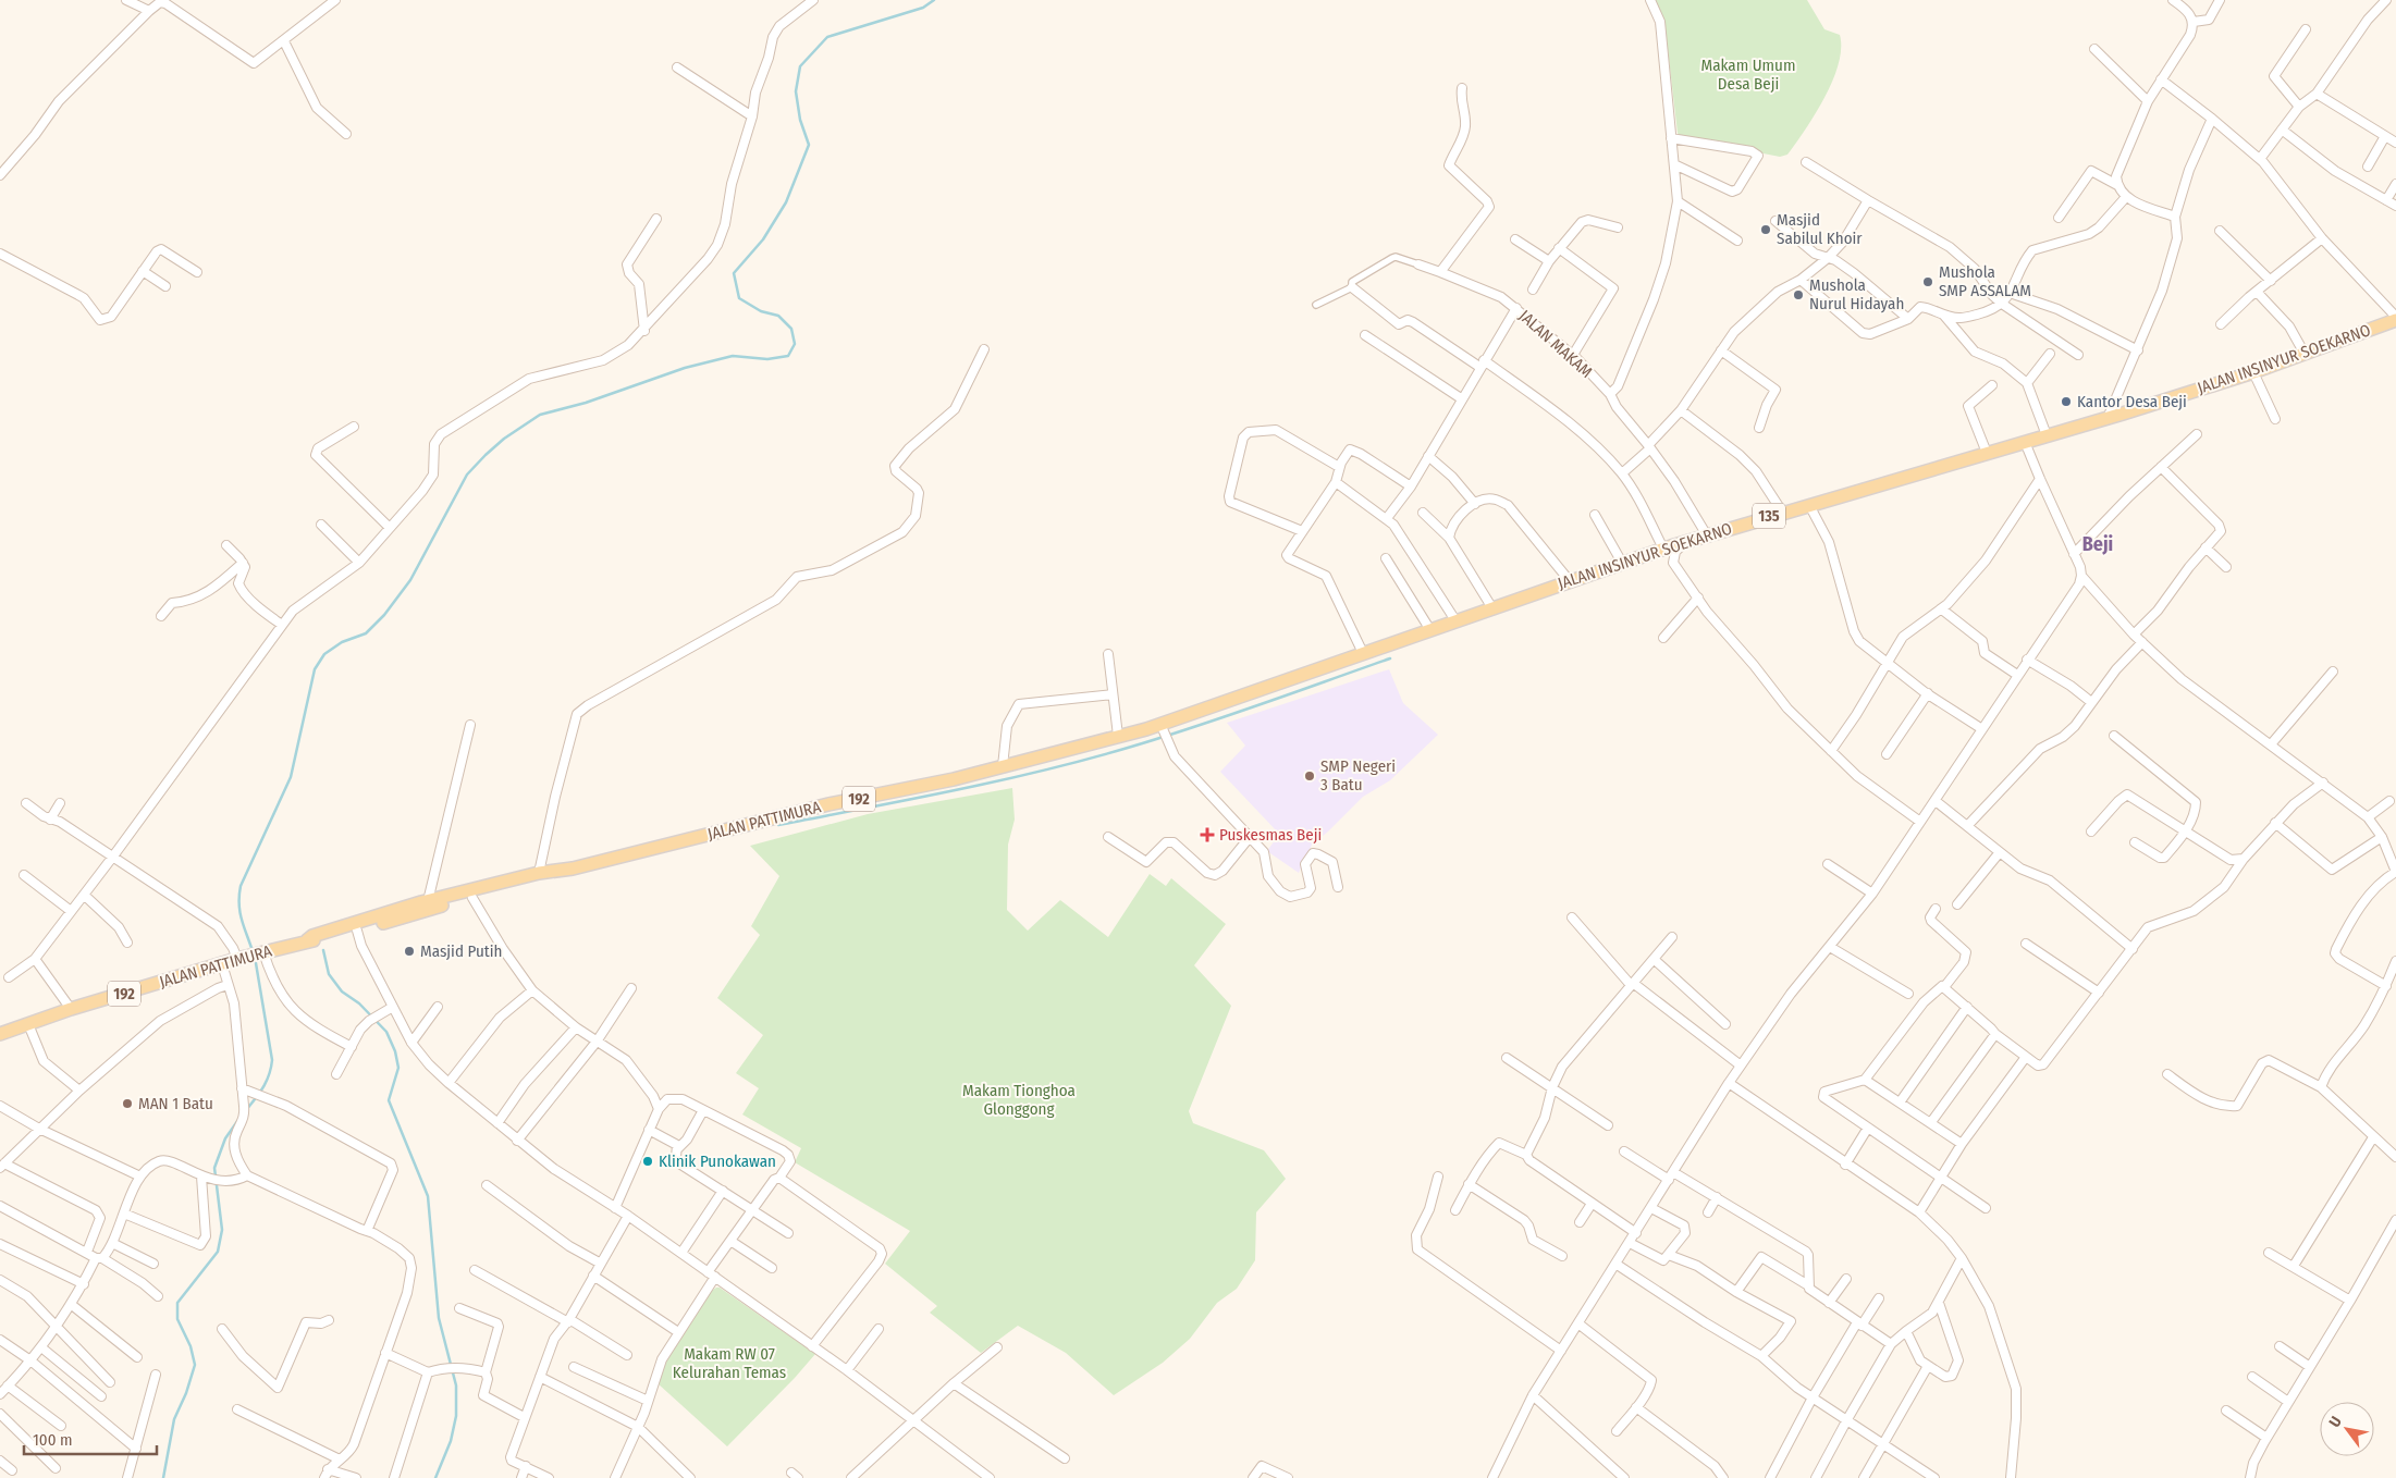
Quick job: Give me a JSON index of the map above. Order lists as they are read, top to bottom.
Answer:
{
  "streets": {
    "main road": [
      "JALAN INSINYUR SOEKARNO",
      "135",
      "192",
      "JALAN PATTIMURA"
    ],
    "street": ["JALAN MAKAM"]
  },
  "crossings": [
    ["JALAN MAKAM", "JALAN INSINYUR SOEKARNO"],
    ["JALAN INSINYUR SOEKARNO", "JALAN PATTIMURA"]
  ],
  "districts": ["Beji"],
  "parks": ["Makam Umum Desa Beji", "Makam Tionghoa Glonggong", "Makam RW 07 Kelurahan Temas"],
  "places": {
    "other": [
      "Masjid Sabilul Khoir",
      "Mushola SMP ASSALAM",
      "Mushola Nurul Hidayah",
      "Kantor Desa Beji",
      "SMP Negeri 3 Batu",
      "Masjid Putih",
      "MAN 1 Batu",
      "Klinik Punokawan"
    ],
    "health": ["Puskesmas Beji"]
  },
  "scale_bar": "100 m",
  "north": "top left"
}
